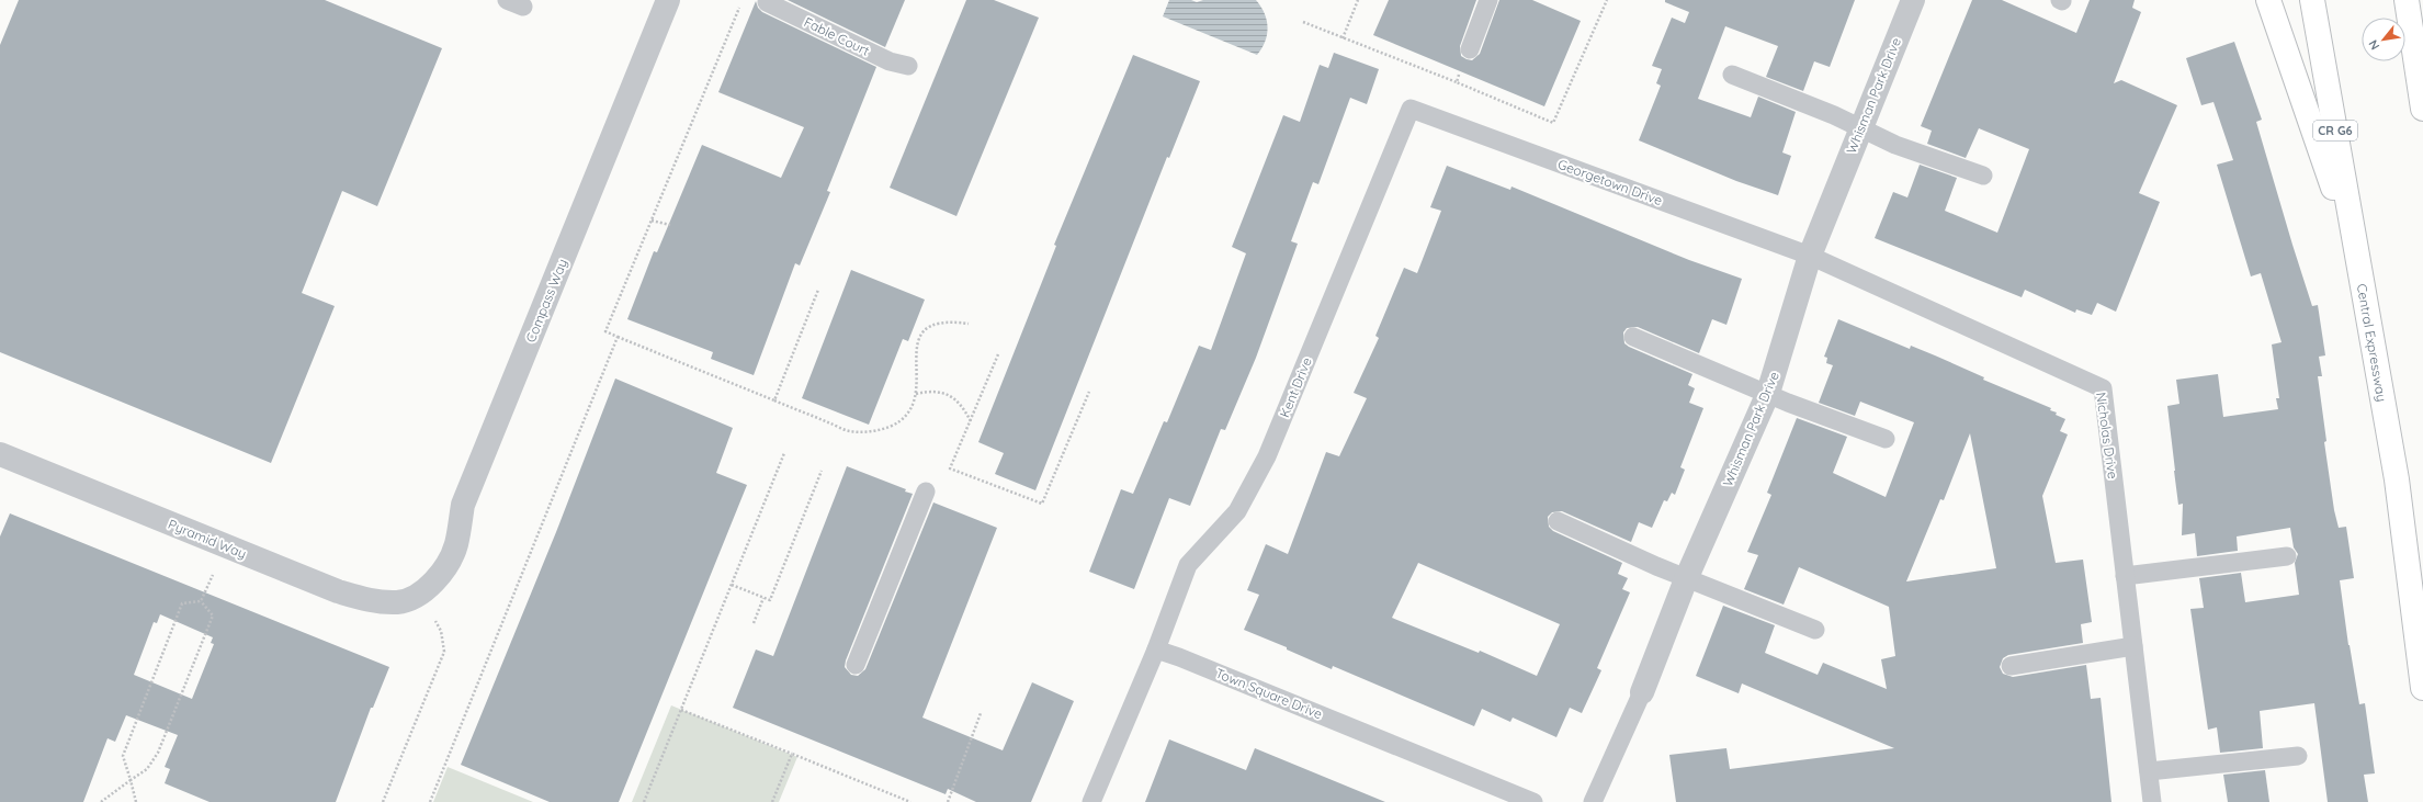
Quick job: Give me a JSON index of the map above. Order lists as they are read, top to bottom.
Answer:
{
  "streets": {
    "highway": ["CR G6", "Central Expressway"],
    "street": ["Whisman Park Drive", "Compass Way", "Pyramid Way"],
    "lane": [
      "Fable Court",
      "Georgetown Drive",
      "Kent Drive",
      "Nicholas Drive",
      "Town Square Drive"
    ]
  },
  "crossings": [
    ["Whisman Park Drive", "Georgetown Drive"],
    ["Whisman Park Drive", "Nicholas Drive"],
    ["Georgetown Drive", "Kent Drive"],
    ["Georgetown Drive", "Nicholas Drive"],
    ["Compass Way", "Pyramid Way"],
    ["Kent Drive", "Town Square Drive"]
  ],
  "north": "bottom left"
}
